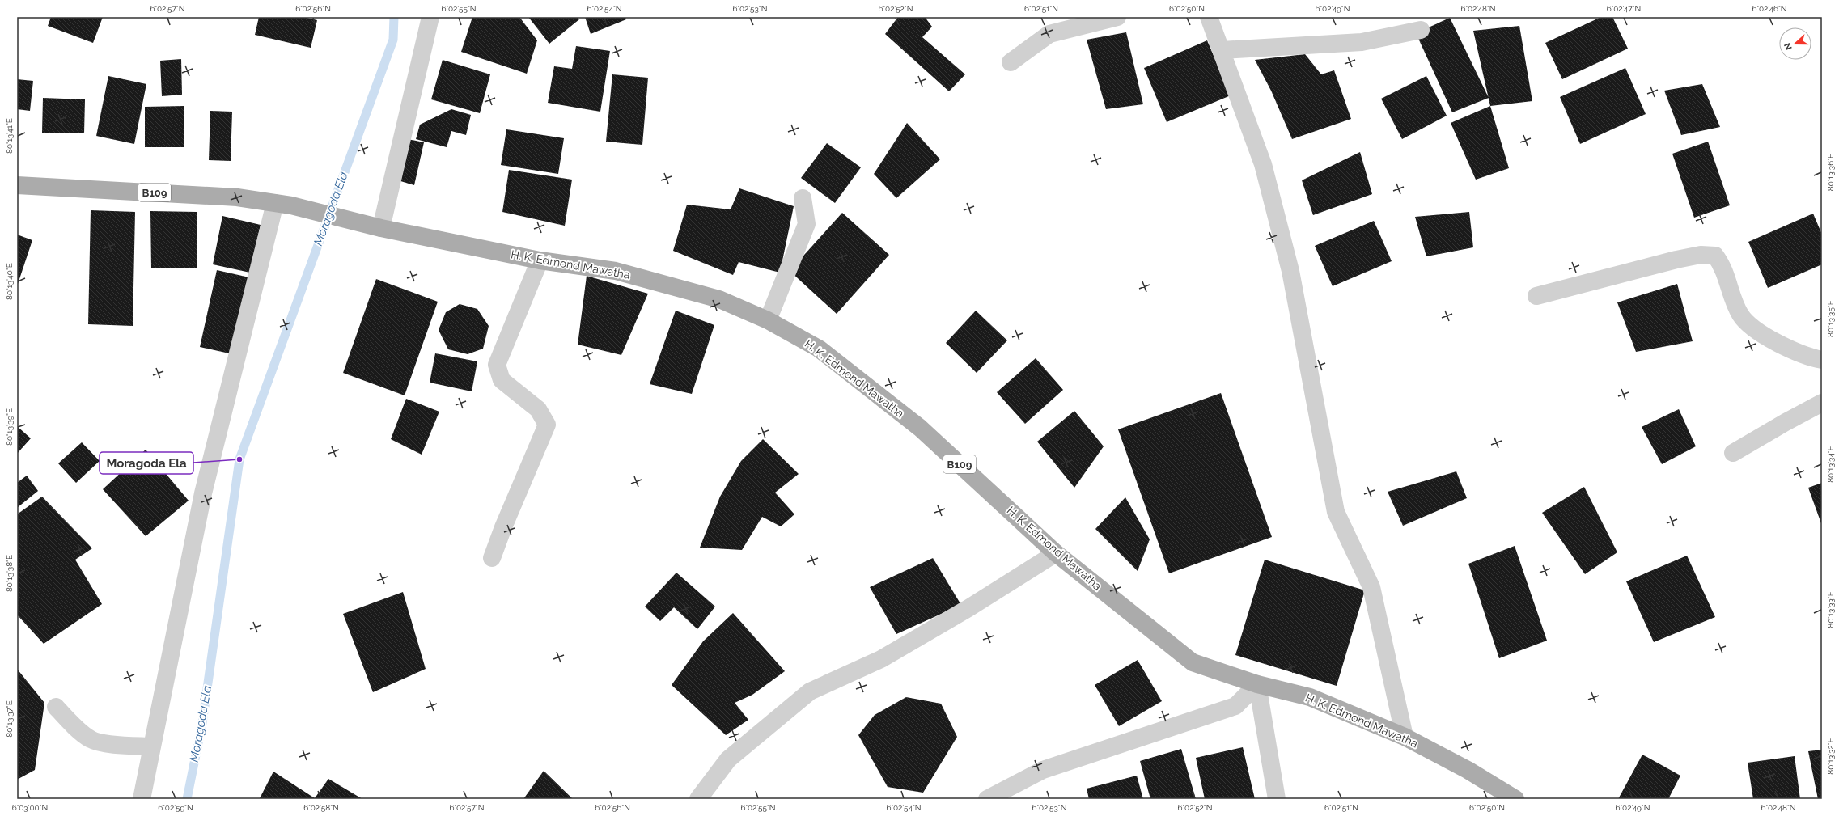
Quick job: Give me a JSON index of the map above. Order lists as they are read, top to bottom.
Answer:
{
  "streets": {
    "main road": ["B109", "H. K. Edmond Mawatha"]
  },
  "water": ["Moragoda Ela"],
  "places": ["Moragoda Ela"],
  "north": "left",
  "coordinates": [
    "6°02'57\"N",
    "6°02'56\"N",
    "6°02'55\"N",
    "6°02'54\"N",
    "6°02'53\"N",
    "6°02'52\"N",
    "6°02'51\"N",
    "6°02'50\"N",
    "6°02'49\"N",
    "6°02'48\"N",
    "6°02'47\"N",
    "6°02'46\"N",
    "80°13'41\"E",
    "80°13'36\"E",
    "80°13'40\"E",
    "80°13'35\"E",
    "80°13'39\"E",
    "80°13'34\"E",
    "80°13'38\"E",
    "80°13'33\"E",
    "80°13'37\"E",
    "80°13'32\"E",
    "6°03'00\"N",
    "6°02'59\"N",
    "6°02'58\"N"
  ]
}
